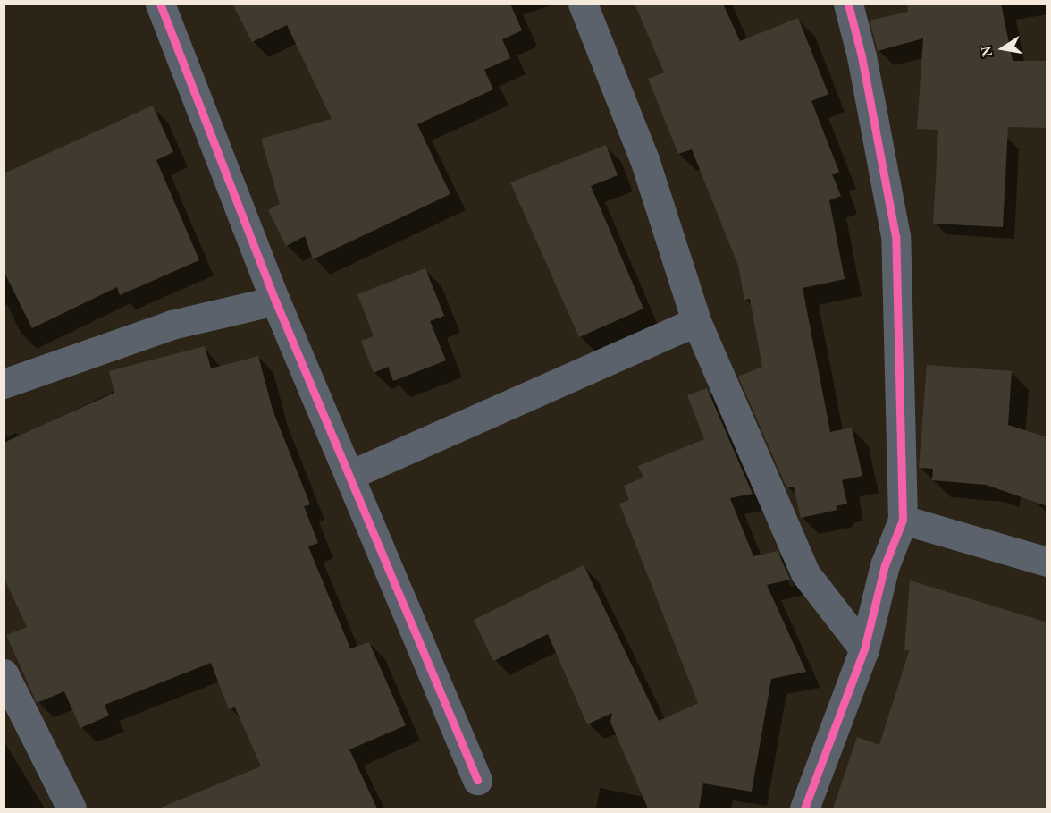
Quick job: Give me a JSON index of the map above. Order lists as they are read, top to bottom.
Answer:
{
  "north": "left"
}
